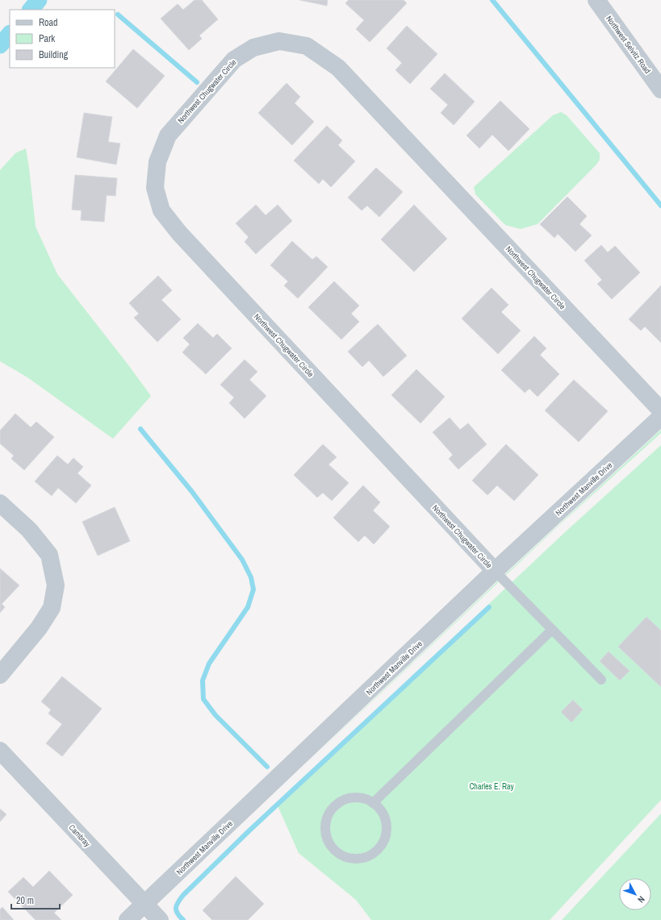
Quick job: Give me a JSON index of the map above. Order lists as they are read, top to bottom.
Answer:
{
  "streets": {
    "street": [
      "Northwest Selvitz Road",
      "Northwest Chugwater Circle",
      "Northwest Manville Drive",
      "Cambray"
    ]
  },
  "crossings": [
    ["Northwest Chugwater Circle", "Northwest Manville Drive"],
    ["Northwest Manville Drive", "Cambray"]
  ],
  "parks": ["Charles E. Ray"],
  "legend": ["Road", "Park", "Building"],
  "scale_bar": "20 m",
  "north": "bottom right"
}
